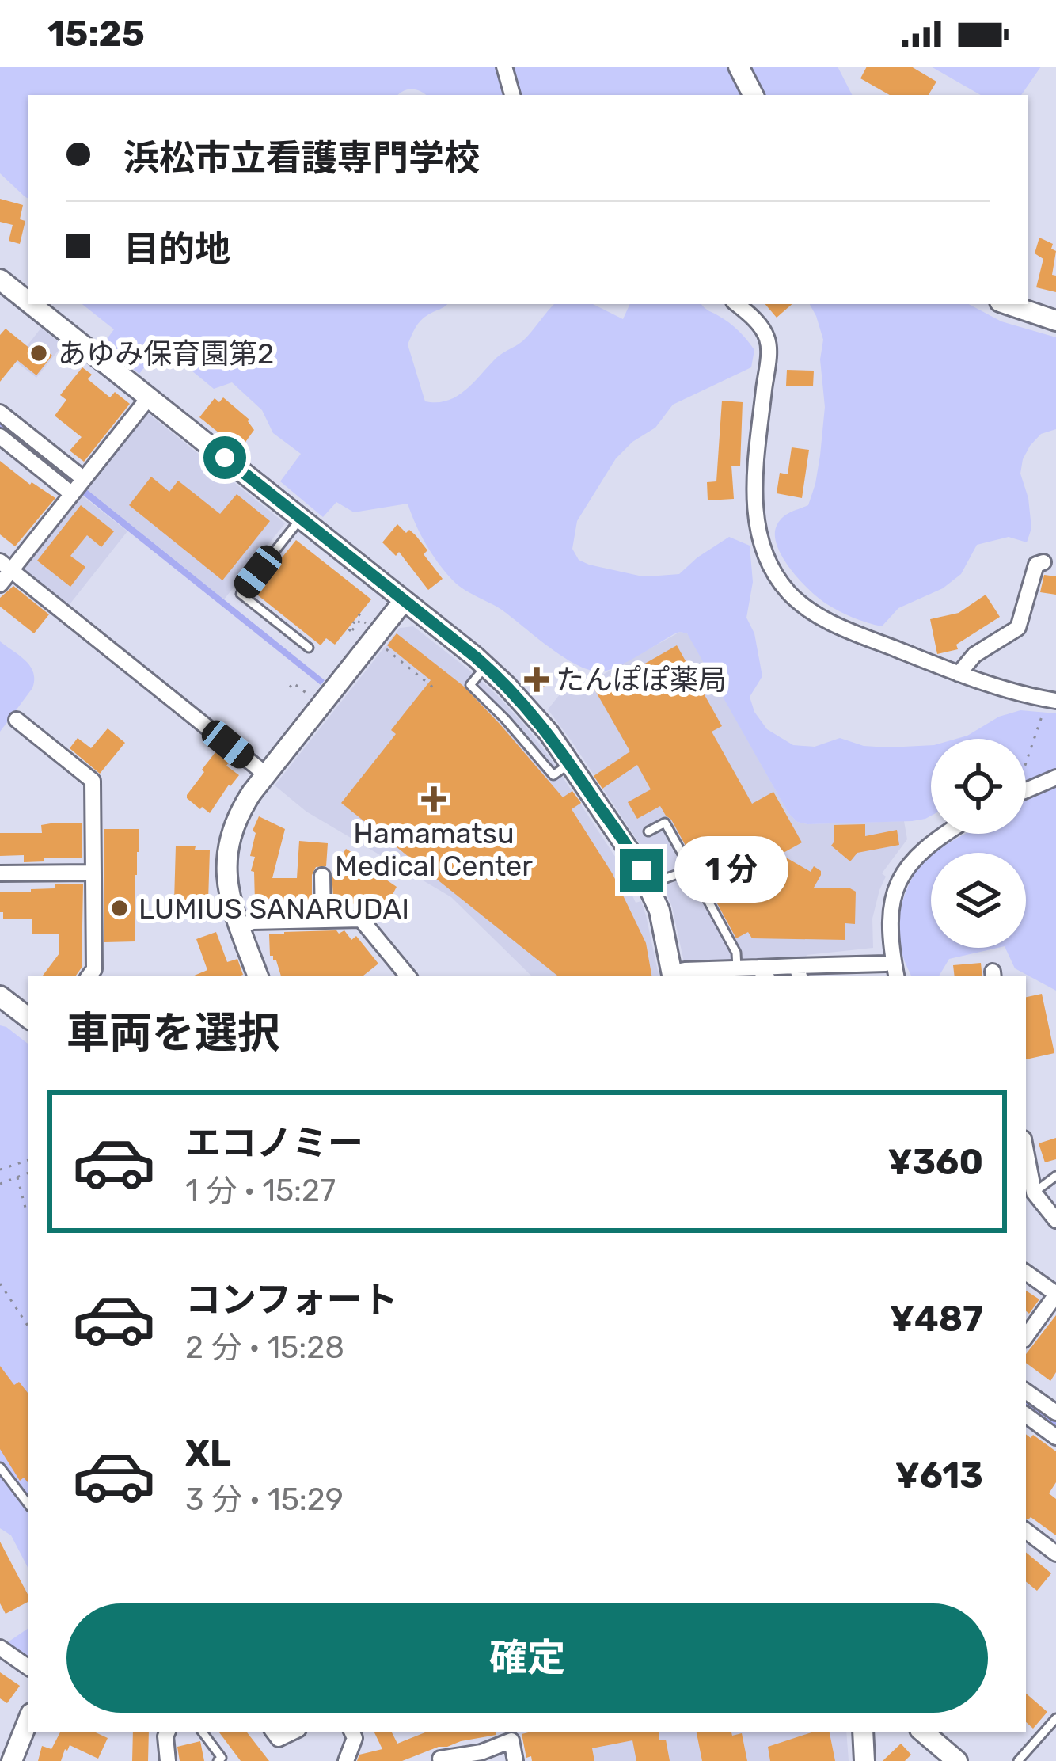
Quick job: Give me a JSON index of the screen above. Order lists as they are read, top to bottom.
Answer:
{
  "places": {
    "other": ["あゆみ保育園第2", "LUMIUS SANARUDAI"],
    "health": ["たんぽぽ薬局", "Hamamatsu Medical Center"]
  },
  "page": {
    "status": "15:25",
    "banner": ["浜松市立看護専門学校", "目的地"],
    "bubble": "1 分",
    "heading": "車両を選択",
    "list": [
      {
        "name": "エコノミー",
        "note": "1 分 · 15:27",
        "value": "¥360"
      },
      {
        "name": "コンフォート",
        "note": "2 分 · 15:28",
        "value": "¥487"
      },
      {
        "name": "XL",
        "note": "3 分 · 15:29",
        "value": "¥613"
      }
    ],
    "buttons": "確定"
  }
}
